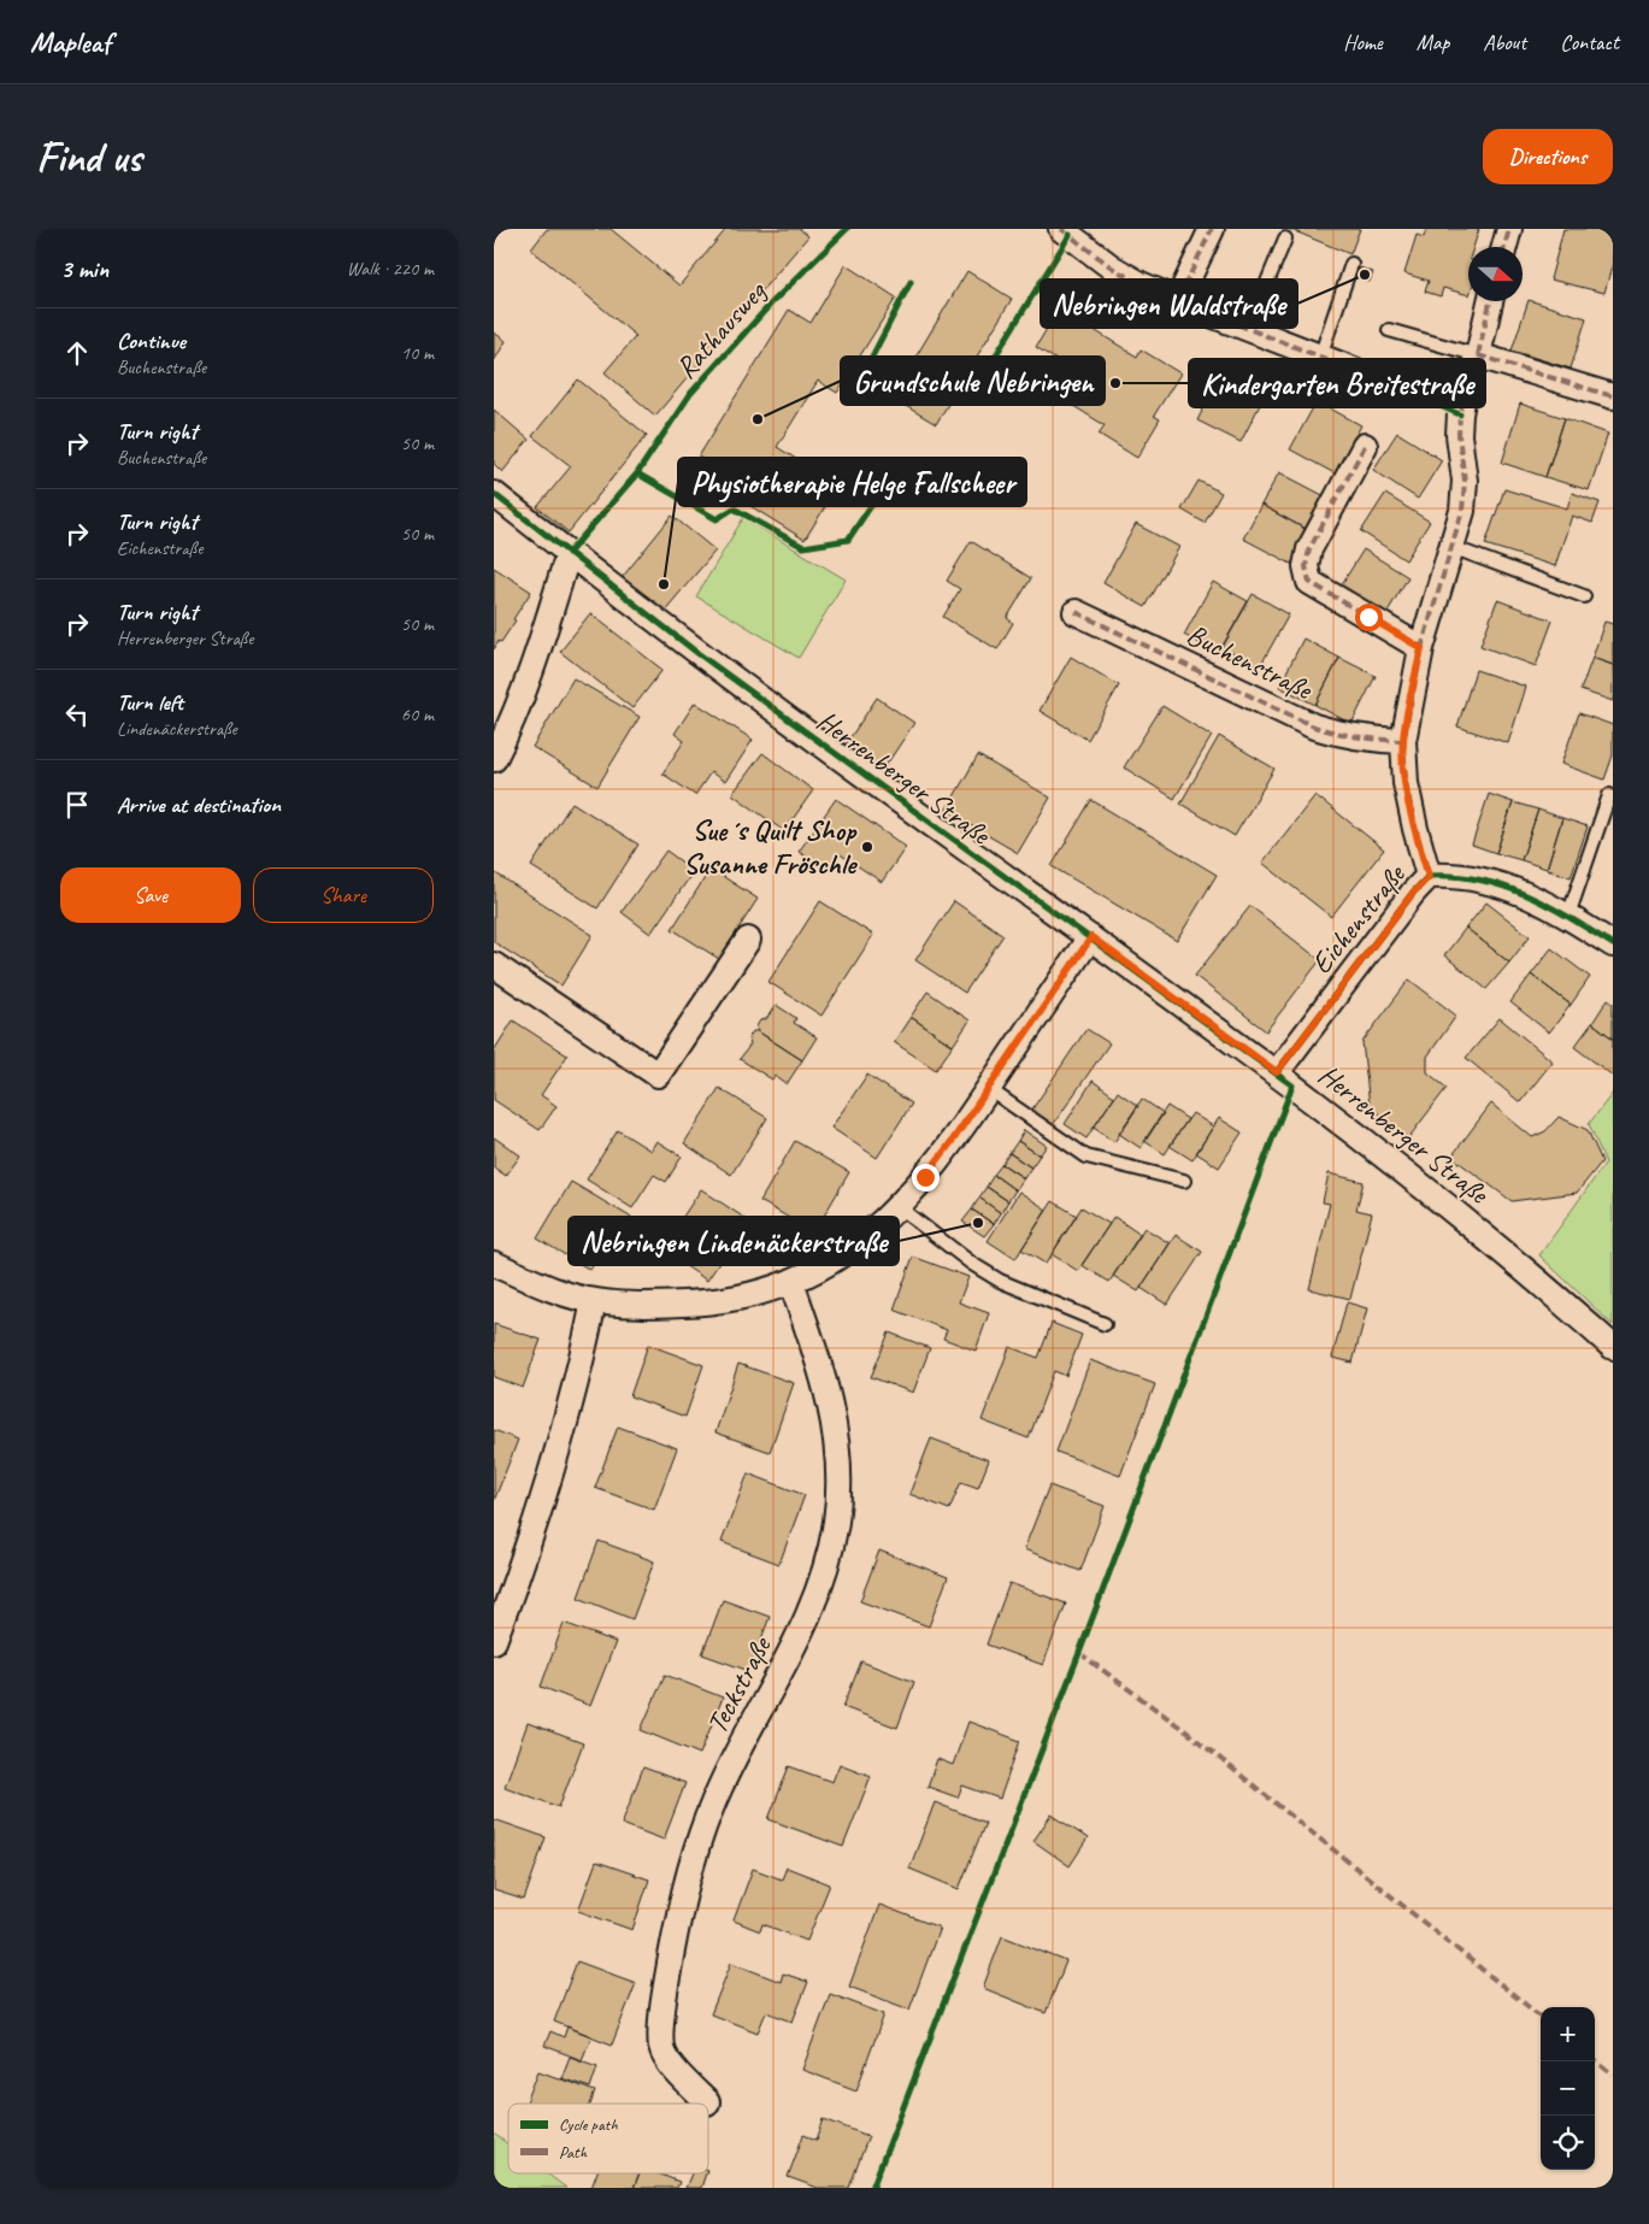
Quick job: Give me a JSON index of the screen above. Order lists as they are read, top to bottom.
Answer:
{
  "streets": {
    "street": [
      "Buchenstraße",
      "Herrenberger Straße",
      "Eichenstraße",
      "Teckstraße"
    ],
    "cycle path": ["Rathausweg"]
  },
  "crossings": [
    ["Herrenberger Straße", "Eichenstraße"]
  ],
  "places": [
    "Nebringen Waldstraße",
    "Kindergarten Breitestraße",
    "Grundschule Nebringen",
    "Physiotherapie Helge Fallscheer",
    "Sue´s Quilt Shop Susanne Fröschle",
    "Nebringen Lindenäckerstraße"
  ],
  "legend": ["Cycle path", "Path"],
  "north": "right",
  "page": {
    "header": "Mapleaf",
    "nav": [
      "Home",
      "Map",
      "About",
      "Contact"
    ],
    "buttons": [
      "Directions",
      ["Save", "Share"]
    ],
    "title": "Find us",
    "heading": ["3 min", "Walk · 220 m"],
    "list": [
      ["Continue", "Buchenstraße", "10 m"],
      ["Turn right", "Buchenstraße", "50 m"],
      ["Turn right", "Eichenstraße", "50 m"],
      ["Turn right", "Herrenberger Straße", "50 m"],
      ["Turn left", "Lindenäckerstraße", "60 m"],
      "Arrive at destination"
    ],
    "map_buttons": ["+", "−"]
  }
}
